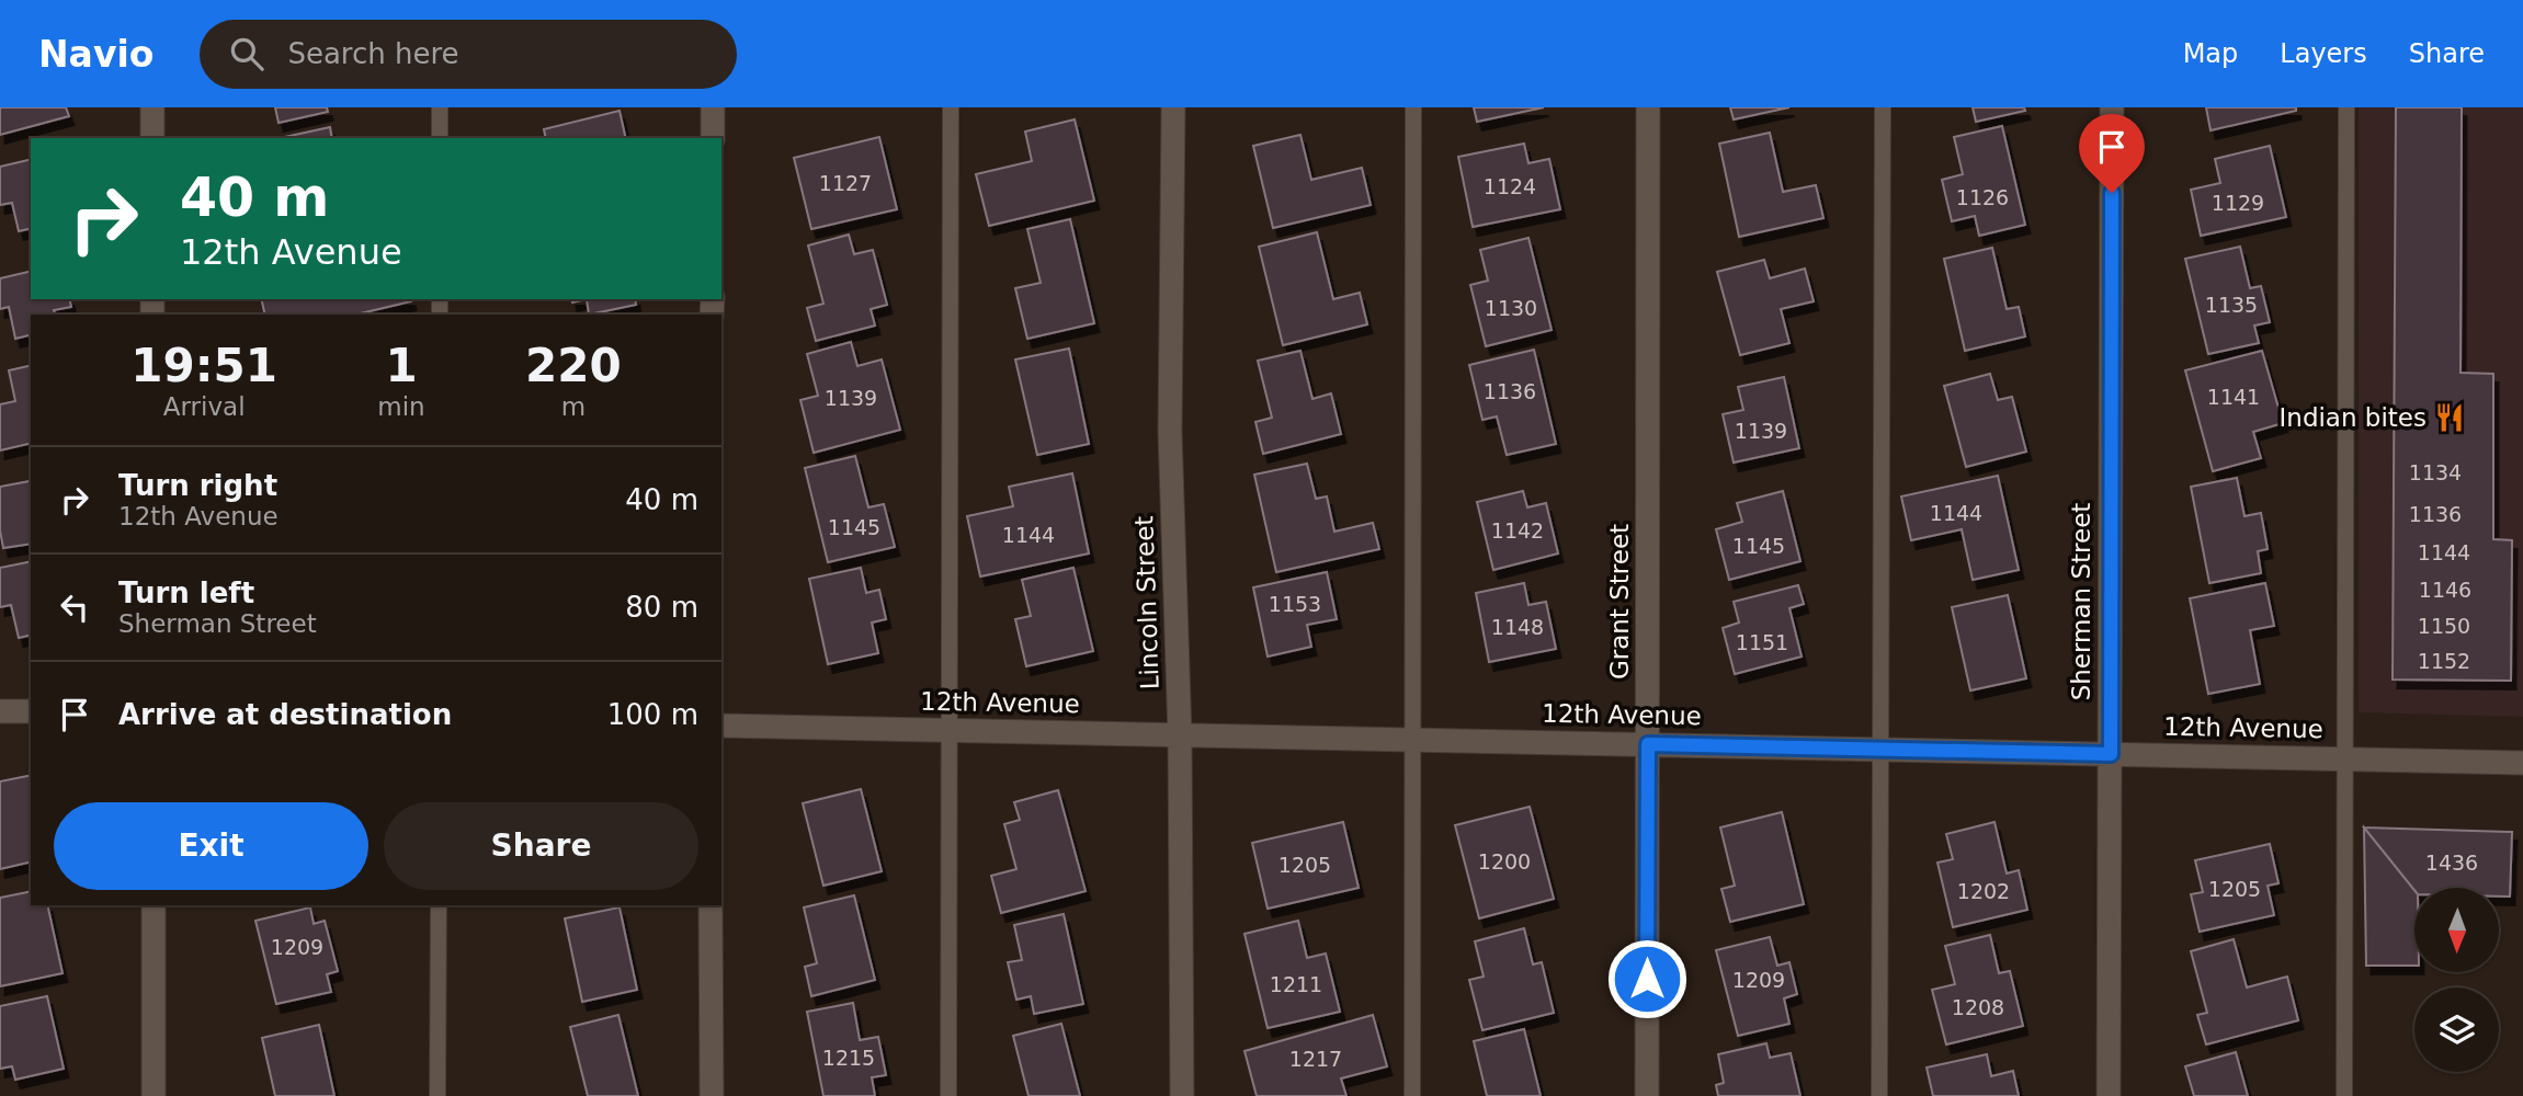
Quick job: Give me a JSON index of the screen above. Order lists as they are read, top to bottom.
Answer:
{
  "streets": {
    "street": [
      "Grant Street",
      "Sherman Street",
      "Lincoln Street",
      "12th Avenue"
    ]
  },
  "crossings": [
    ["Grant Street", "12th Avenue"],
    ["Sherman Street", "12th Avenue"],
    ["Lincoln Street", "12th Avenue"]
  ],
  "places": {
    "restaurant": ["Indian bites"]
  },
  "house_numbers": [
    "1127",
    "1124",
    "1126",
    "1129",
    "1135",
    "1130",
    "1136",
    "1141",
    "1139",
    "1139",
    "1134",
    "1144",
    "1136",
    "1145",
    "1142",
    "1144",
    "1145",
    "1144",
    "1146",
    "1153",
    "1150",
    "1148",
    "1151",
    "1152",
    "1200",
    "1436",
    "1205",
    "1205",
    "1202",
    "1209",
    "1209",
    "1211",
    "1208",
    "1215",
    "1217"
  ],
  "north": "bottom",
  "page": {
    "header": "Navio",
    "search": "Search here",
    "nav": ["Map", "Layers", "Share"],
    "turn": ["40 m", "12th Avenue"],
    "eta": [
      "19:51",
      "Arrival",
      "1",
      "min",
      "220",
      "m"
    ],
    "list": [
      {
        "name": "Turn right",
        "note": "12th Avenue",
        "value": "40 m"
      },
      {
        "name": "Turn left",
        "note": "Sherman Street",
        "value": "80 m"
      },
      {
        "name": "Arrive at destination",
        "value": "100 m"
      }
    ],
    "buttons": ["Exit", "Share"]
  }
}
